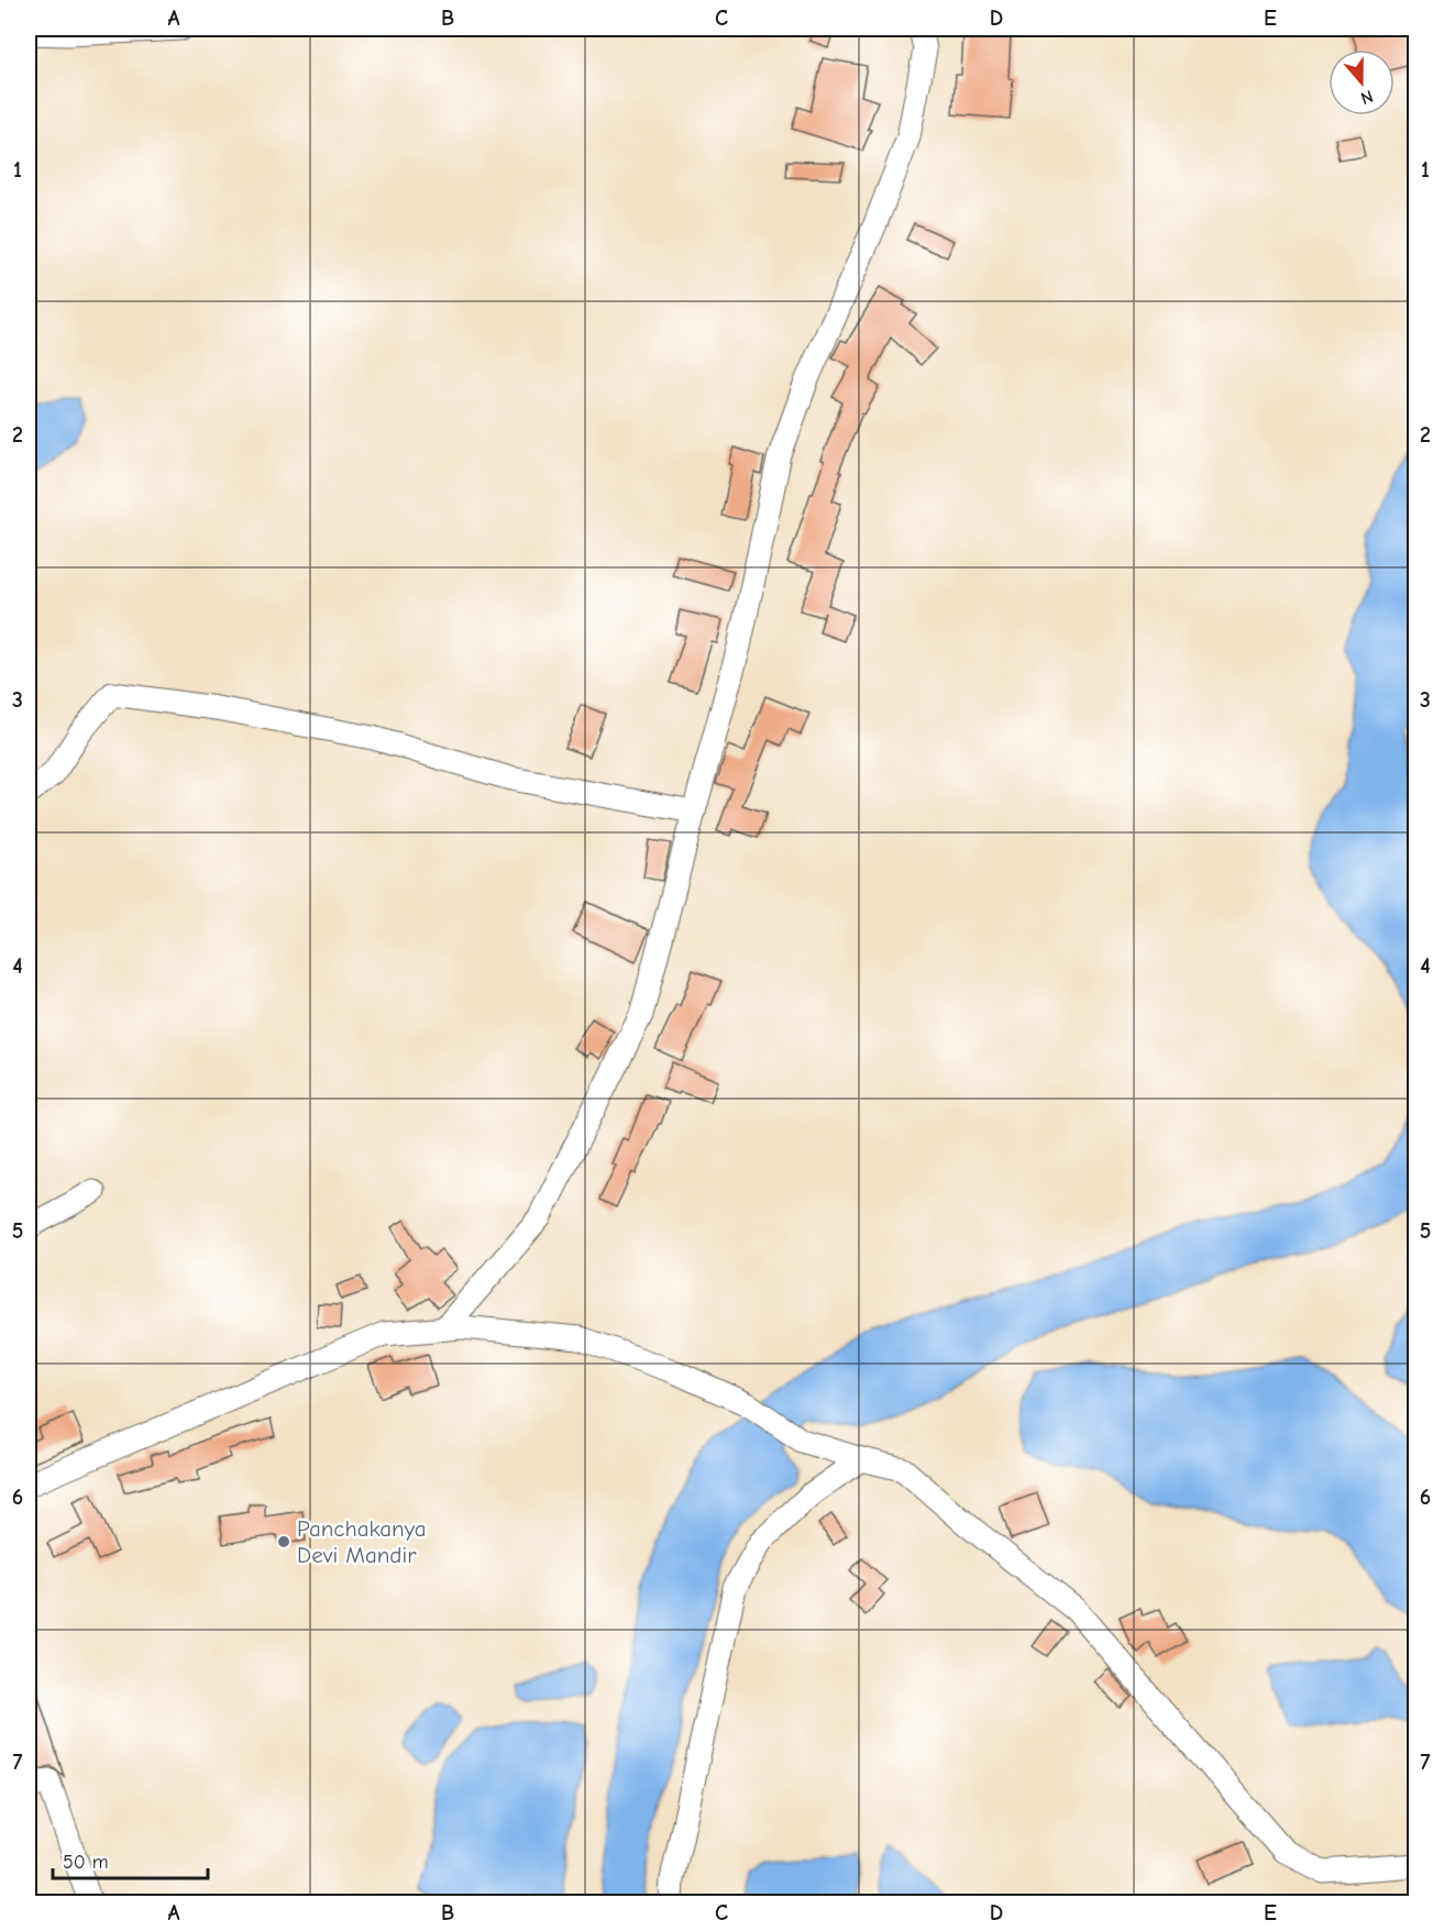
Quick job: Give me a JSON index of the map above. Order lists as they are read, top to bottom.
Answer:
{
  "places": ["Panchakanya Devi Mandir"],
  "scale_bar": "50 m",
  "north": "bottom",
  "grid": {
    "columns": [
      "A",
      "B",
      "C",
      "D",
      "E"
    ],
    "rows": [
      "1",
      "2",
      "3",
      "4",
      "5",
      "6",
      "7"
    ]
  }
}
